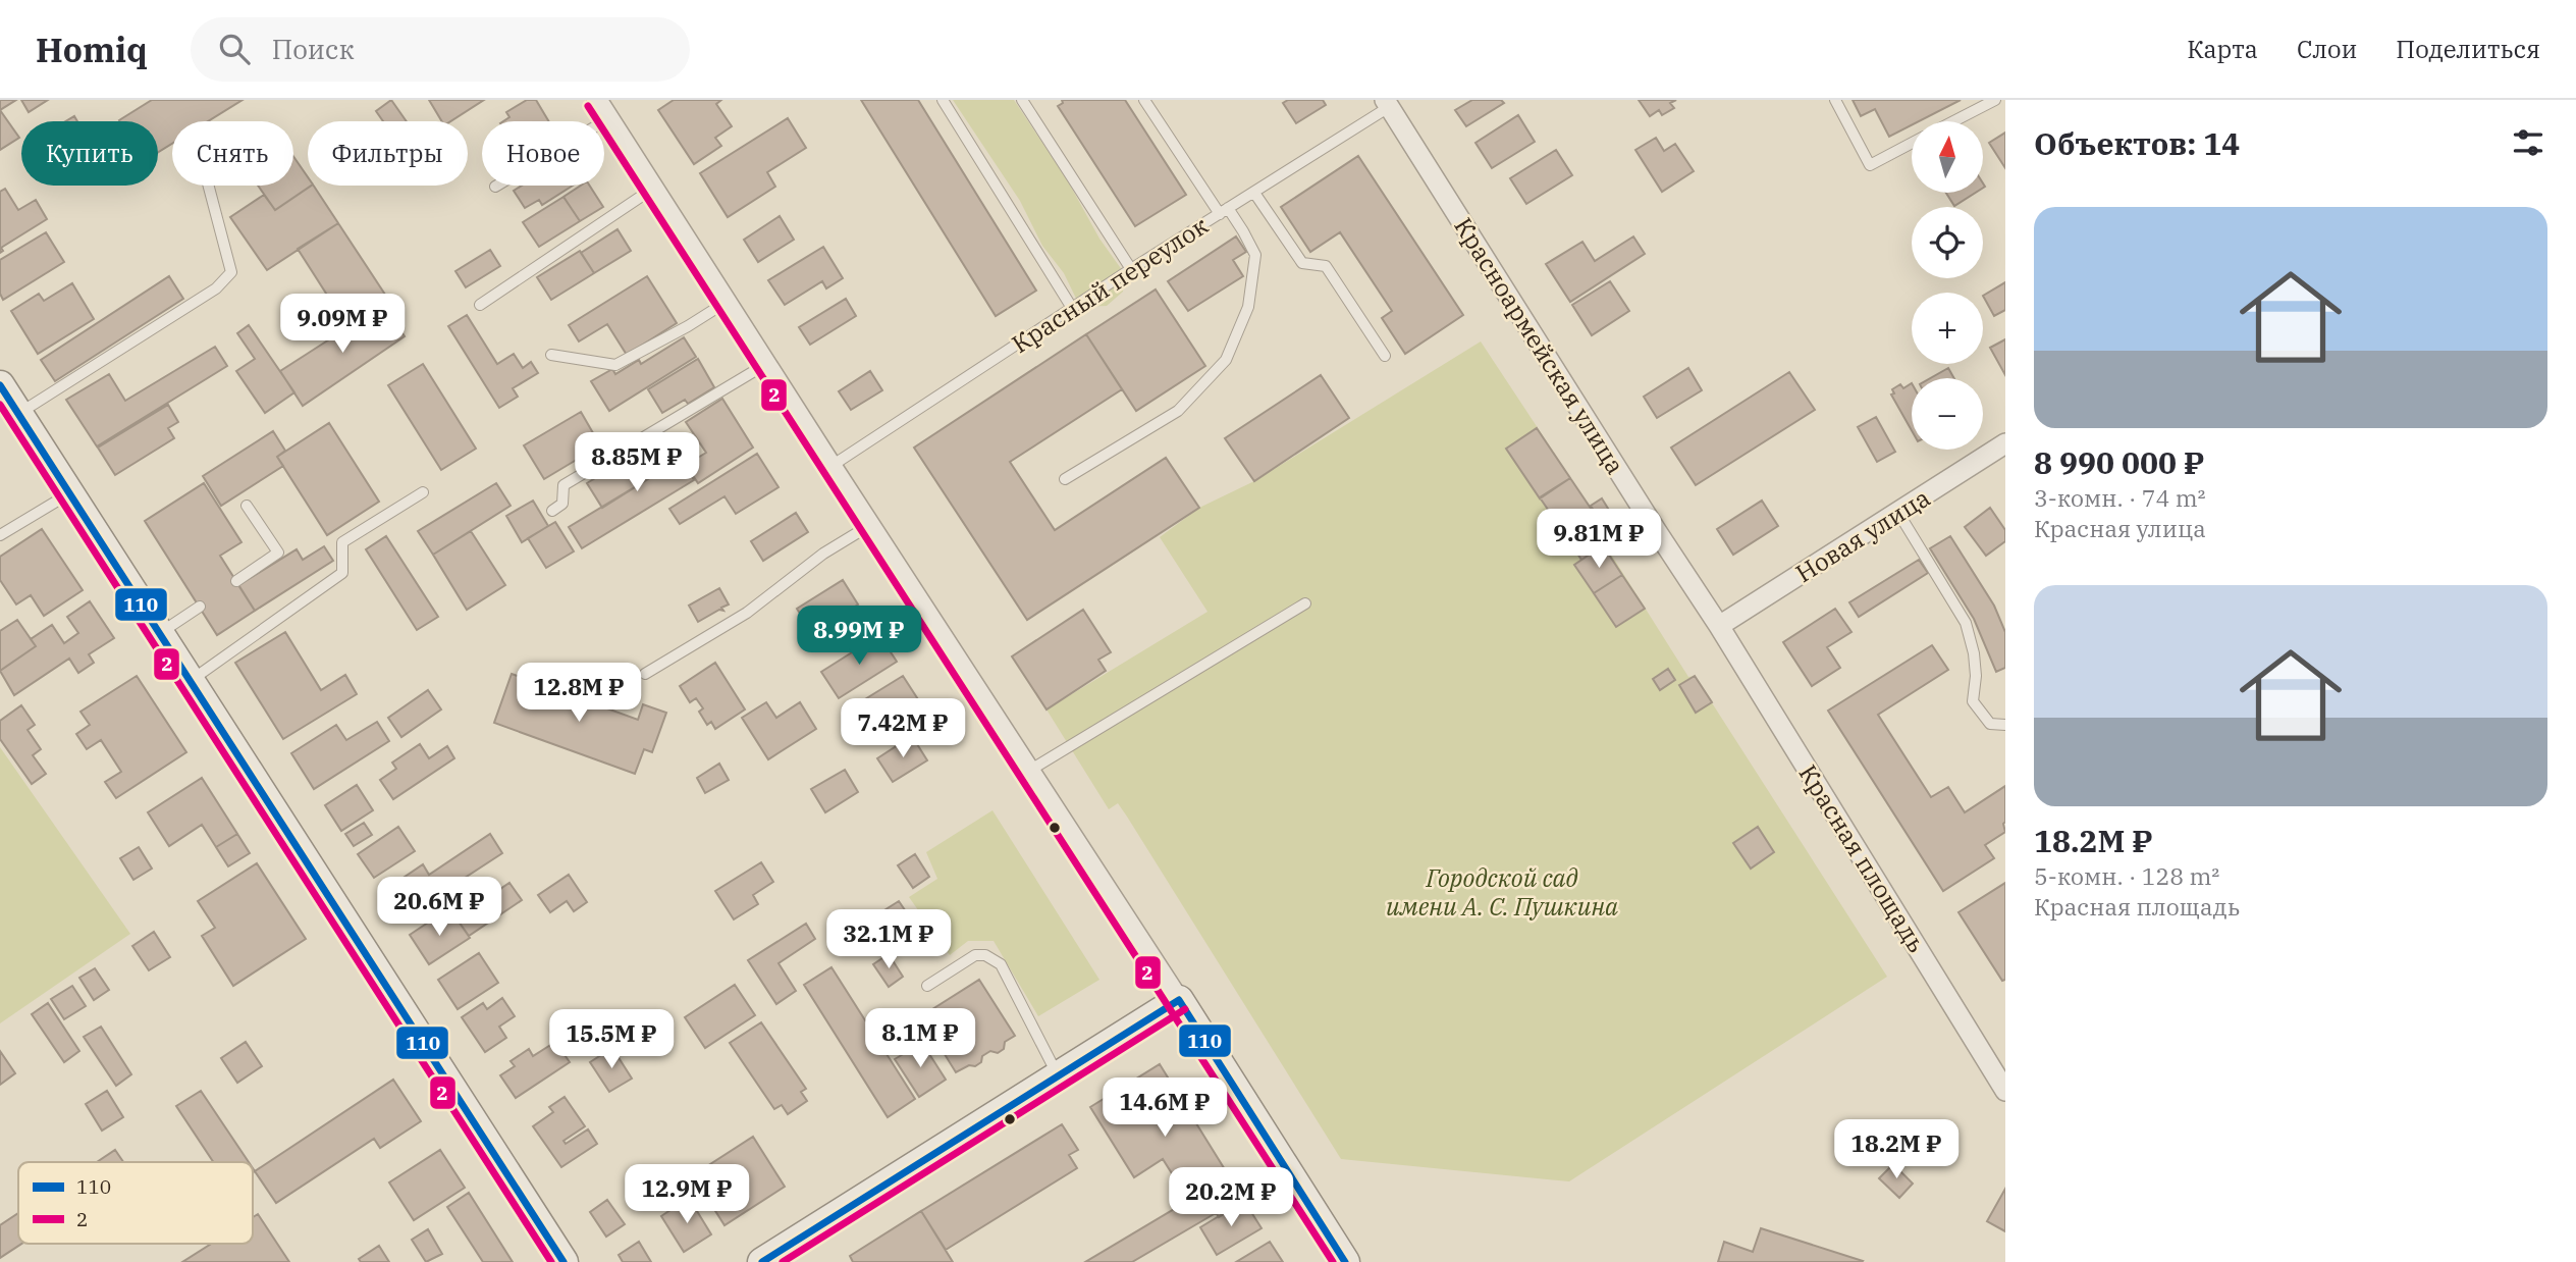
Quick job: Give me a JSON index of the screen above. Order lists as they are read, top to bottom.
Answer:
{
  "streets": {
    "street": ["Красноармейская улица", "Новая улица", "Красная площадь"],
    "lane": ["Красный переулок"]
  },
  "crossings": [
    ["Красный переулок", "Красноармейская улица"],
    ["Красноармейская улица", "Новая улица"],
    ["Красноармейская улица", "Красная площадь"],
    ["Новая улица", "Красная площадь"]
  ],
  "parks": ["Городской сад имени А. С. Пушкина"],
  "lines": ["transit line 2", "transit line 110"],
  "legend": ["110", "2"],
  "north": "top",
  "page": {
    "header": "Homiq",
    "search": "Поиск",
    "nav": ["Карта", "Слои", "Поделиться"],
    "heading": "Объектов: 14",
    "map_buttons": ["+", "−"],
    "chip": [
      "Купить",
      "Снять",
      "Фильтры",
      "Новое"
    ],
    "list": [
      {
        "name": "8 990 000 ₽",
        "note": "3-комн. · 74 m² · Красная улица"
      },
      {
        "name": "18.2M ₽",
        "note": "5-комн. · 128 m² · Красная площадь"
      }
    ],
    "price": [
      "9.09M ₽",
      "8.85M ₽",
      "9.81M ₽",
      "8.99M ₽",
      "12.8M ₽",
      "7.42M ₽",
      "20.6M ₽",
      "32.1M ₽",
      "8.1M ₽",
      "15.5M ₽",
      "14.6M ₽",
      "18.2M ₽",
      "12.9M ₽",
      "20.2M ₽"
    ]
  }
}
